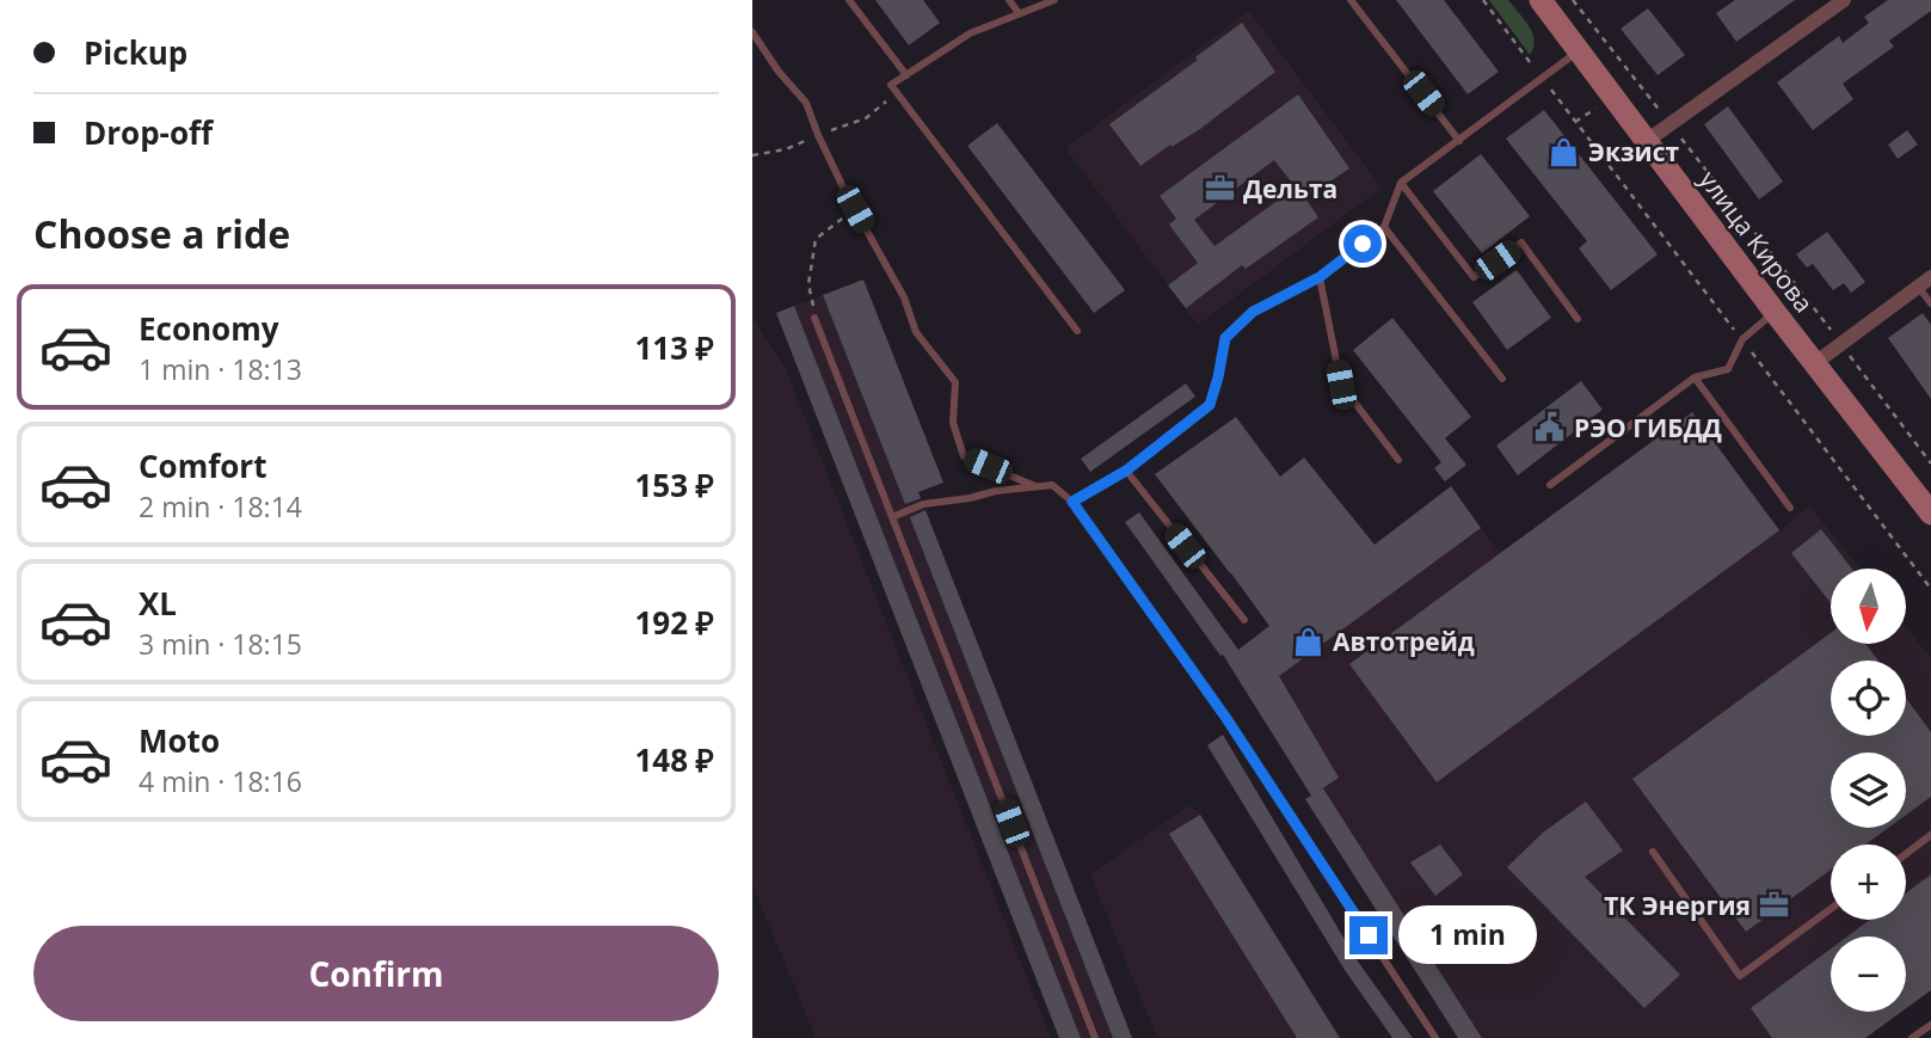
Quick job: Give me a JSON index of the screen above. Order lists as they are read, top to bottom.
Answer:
{
  "streets": {
    "main road": ["улица Кирова"]
  },
  "places": {
    "shop": ["Экзист", "Автотрейд"],
    "office": ["Дельта", "ТК Энергия"],
    "public building": ["РЭО ГИБДД"]
  },
  "north": "bottom",
  "page": {
    "banner": ["Pickup", "Drop-off"],
    "heading": "Choose a ride",
    "list": [
      {
        "name": "Economy",
        "note": "1 min · 18:13",
        "value": "113 ₽"
      },
      {
        "name": "Comfort",
        "note": "2 min · 18:14",
        "value": "153 ₽"
      },
      {
        "name": "XL",
        "note": "3 min · 18:15",
        "value": "192 ₽"
      },
      {
        "name": "Moto",
        "note": "4 min · 18:16",
        "value": "148 ₽"
      }
    ],
    "map_buttons": ["+", "−"],
    "bubble": "1 min",
    "buttons": "Confirm"
  }
}
